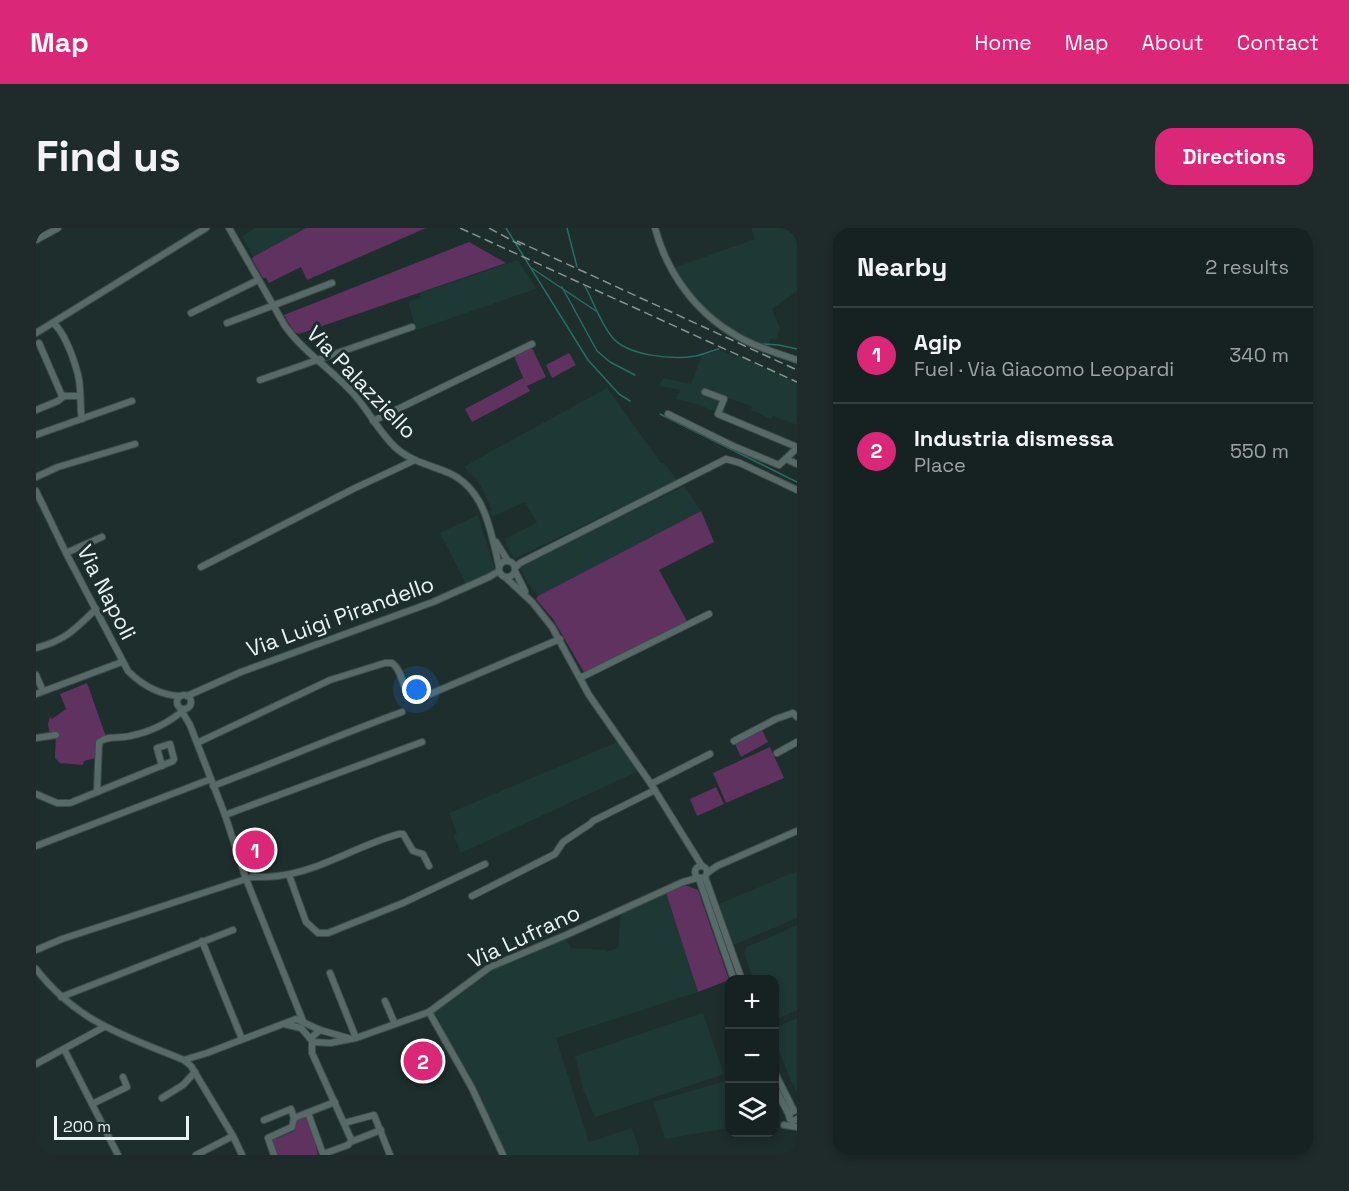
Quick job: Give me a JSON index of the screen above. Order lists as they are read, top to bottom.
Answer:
{
  "streets": {
    "street": [
      "Via Palazziello",
      "Via Napoli",
      "Via Luigi Pirandello",
      "Via Lufrano"
    ]
  },
  "crossings": [
    ["Via Palazziello", "Via Luigi Pirandello"],
    ["Via Palazziello", "Via Lufrano"],
    ["Via Napoli", "Via Luigi Pirandello"]
  ],
  "scale_bar": "200 m",
  "page": {
    "header": "Map",
    "nav": [
      "Home",
      "Map",
      "About",
      "Contact"
    ],
    "buttons": "Directions",
    "title": "Find us",
    "heading": ["Nearby", "2 results"],
    "list": [
      {
        "mark": "1",
        "name": "Agip",
        "note": "Fuel · Via Giacomo Leopardi",
        "value": "340 m"
      },
      {
        "mark": "2",
        "name": "Industria dismessa",
        "note": "Place",
        "value": "550 m"
      }
    ],
    "pins": ["1", "2"],
    "map_buttons": ["+", "−"],
    "scale": "200 m"
  }
}
